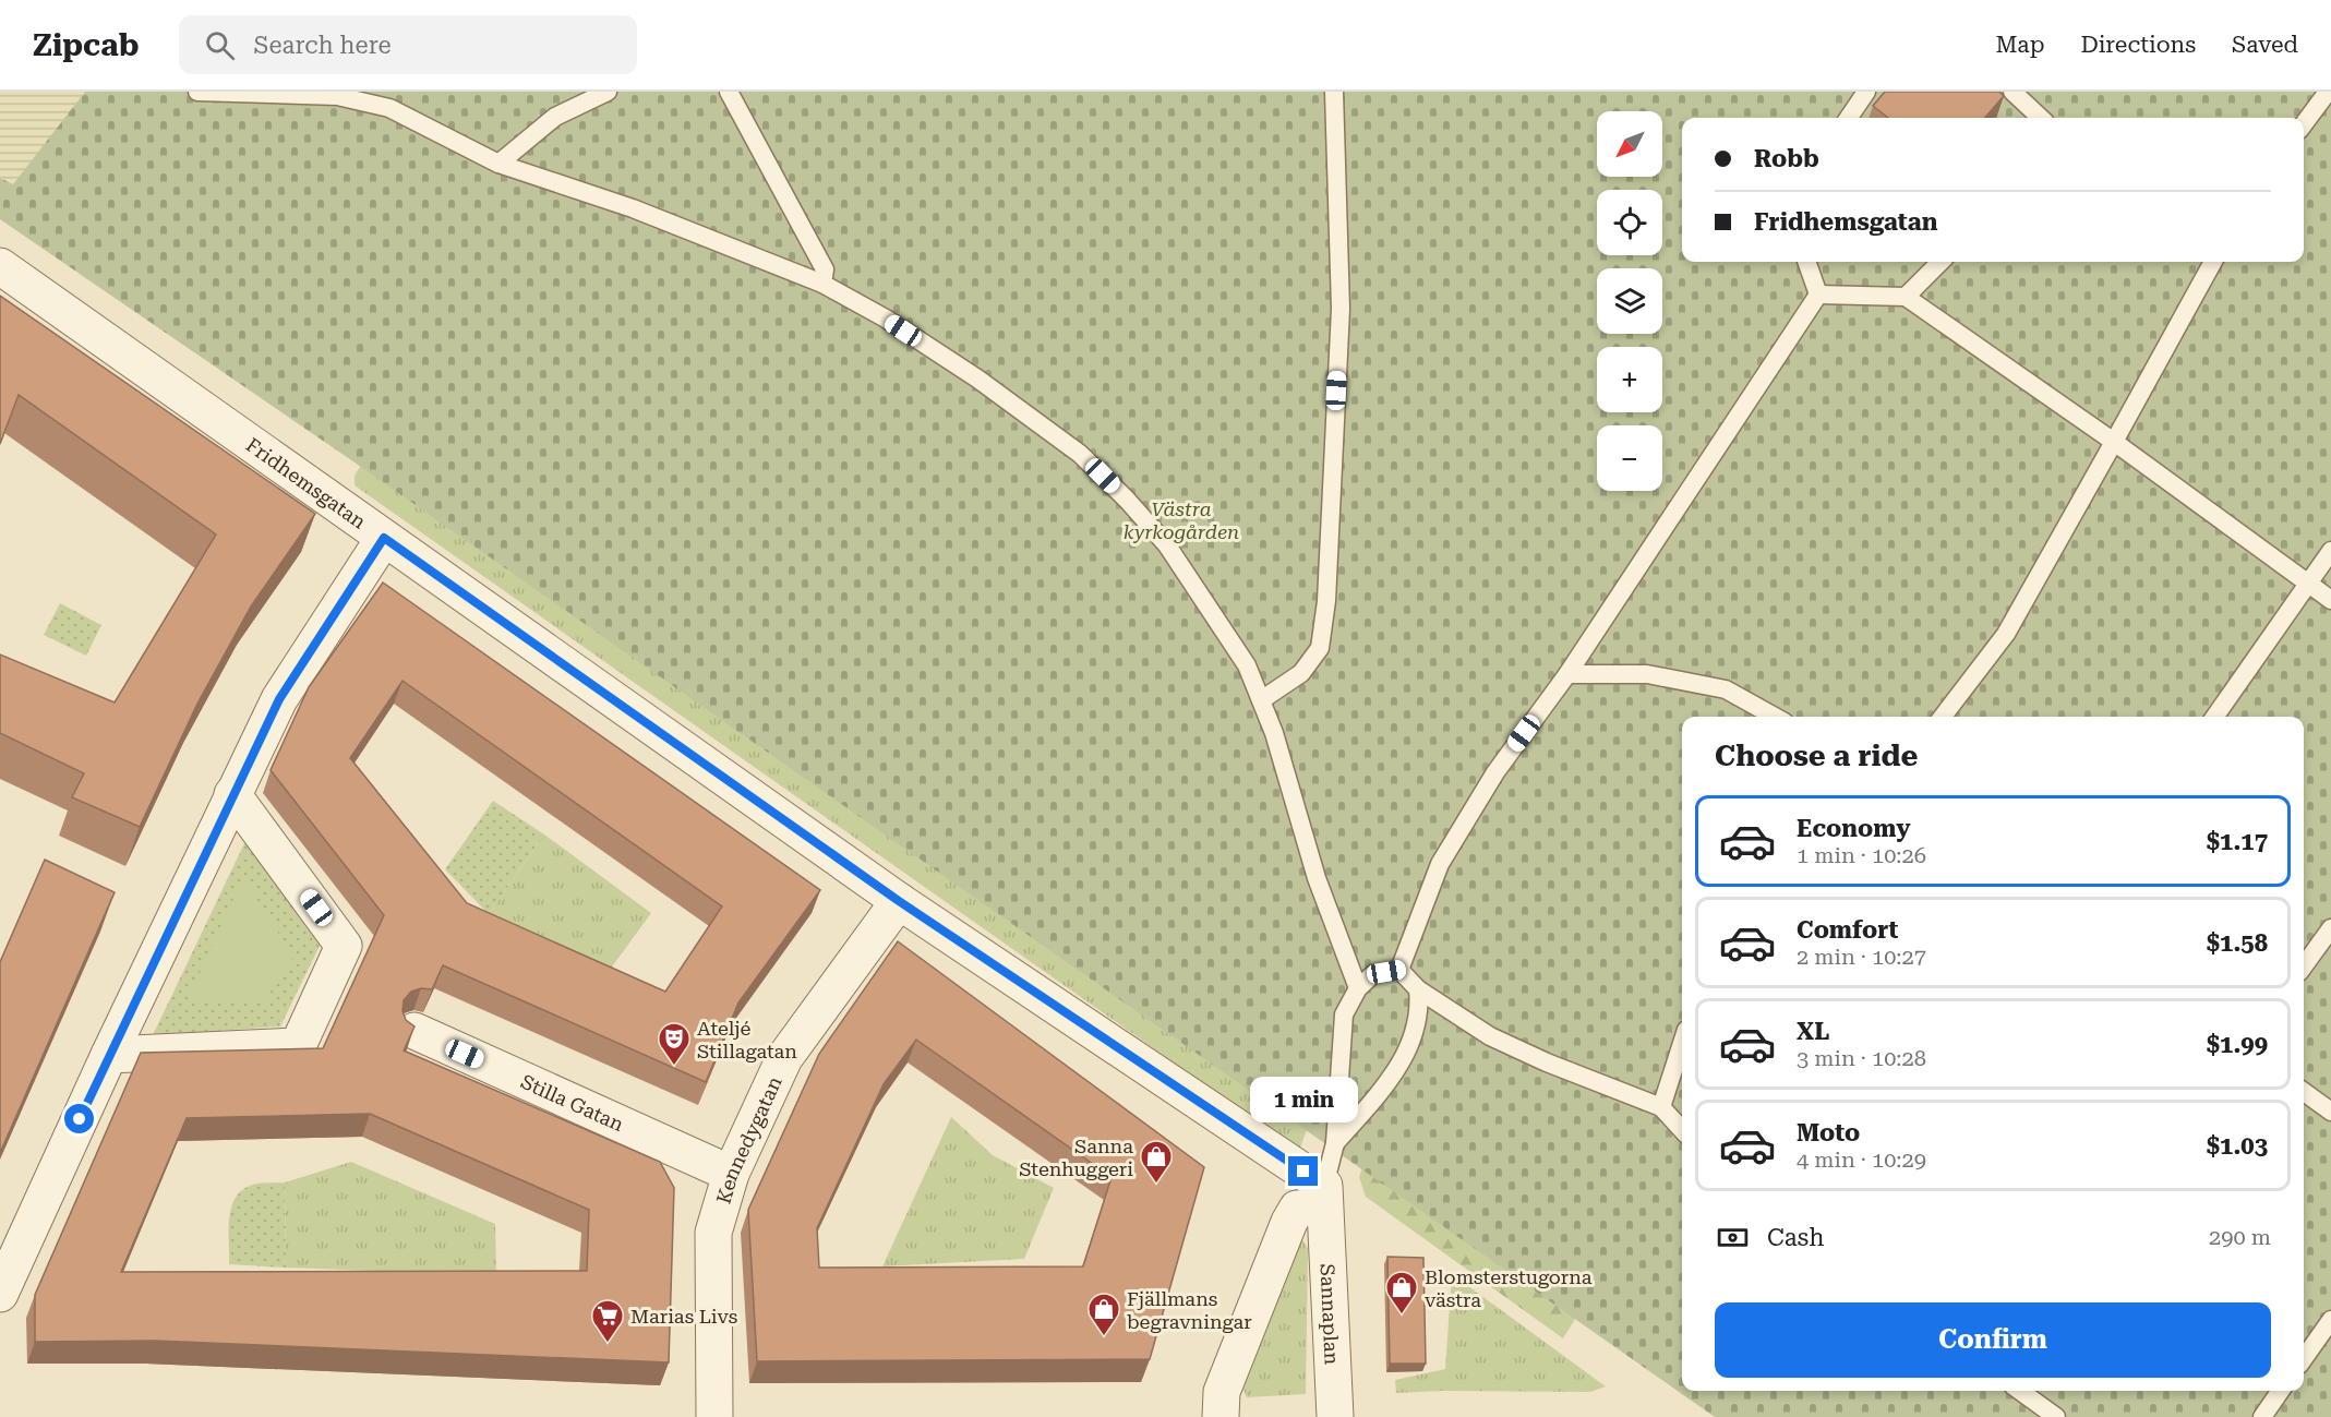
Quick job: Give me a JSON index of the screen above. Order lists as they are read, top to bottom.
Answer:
{
  "streets": {
    "street": [
      "Fridhemsgatan",
      "Stilla Gatan",
      "Kennedygatan",
      "Sannaplan"
    ]
  },
  "crossings": [
    ["Fridhemsgatan", "Kennedygatan"],
    ["Fridhemsgatan", "Sannaplan"],
    ["Stilla Gatan", "Kennedygatan"]
  ],
  "parks": ["Västra kyrkogården"],
  "places": {
    "theatre": ["Ateljé Stillagatan"],
    "shop": ["Sanna Stenhuggeri", "Blomsterstugorna västra", "Fjällmans begravningar"],
    "supermarket": ["Marias Livs"]
  },
  "north": "bottom left",
  "page": {
    "header": "Zipcab",
    "search": "Search here",
    "nav": ["Map", "Directions", "Saved"],
    "map_buttons": ["+", "−"],
    "banner": ["Robb", "Fridhemsgatan"],
    "heading": "Choose a ride",
    "list": [
      {
        "name": "Economy",
        "note": "1 min · 10:26",
        "value": "$1.17"
      },
      {
        "name": "Comfort",
        "note": "2 min · 10:27",
        "value": "$1.58"
      },
      {
        "name": "XL",
        "note": "3 min · 10:28",
        "value": "$1.99"
      },
      {
        "name": "Moto",
        "note": "4 min · 10:29",
        "value": "$1.03"
      }
    ],
    "bubble": "1 min",
    "pay": ["Cash", "290 m"],
    "buttons": "Confirm"
  }
}
